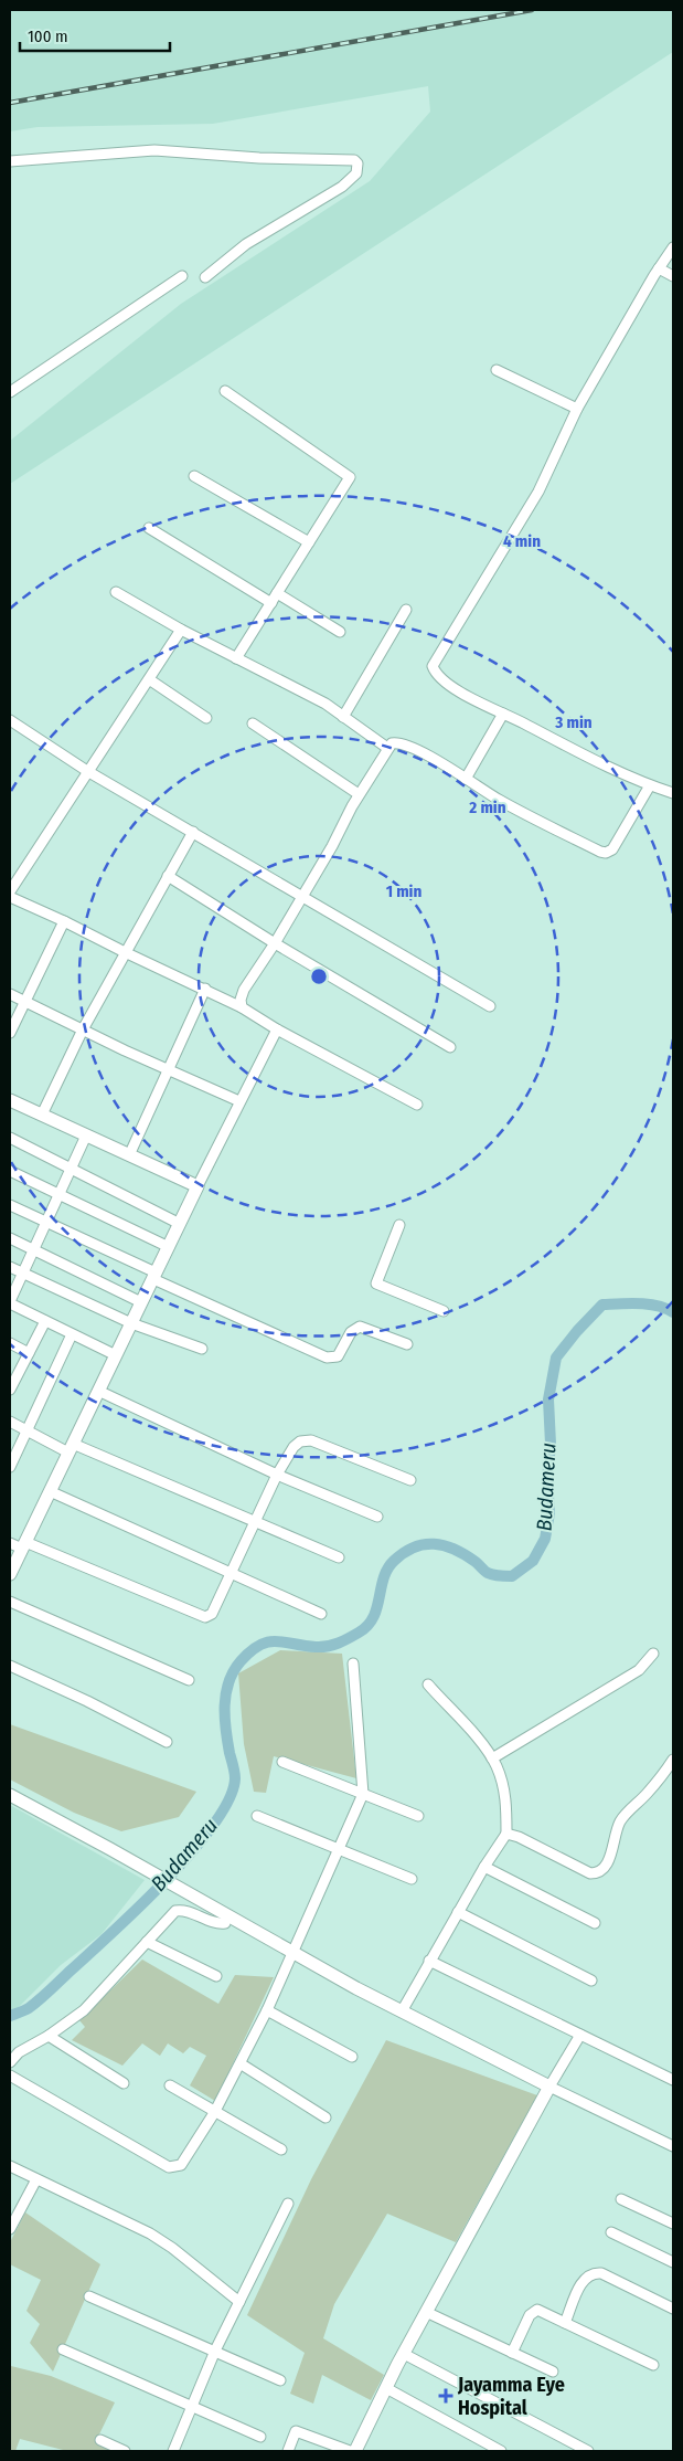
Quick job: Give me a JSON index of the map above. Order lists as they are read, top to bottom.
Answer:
{
  "water": ["Budameru"],
  "places": {
    "health": ["Jayamma Eye Hospital"]
  },
  "scale_bar": "100 m",
  "rings": [
    "4 min",
    "3 min",
    "2 min",
    "1 min"
  ]
}
